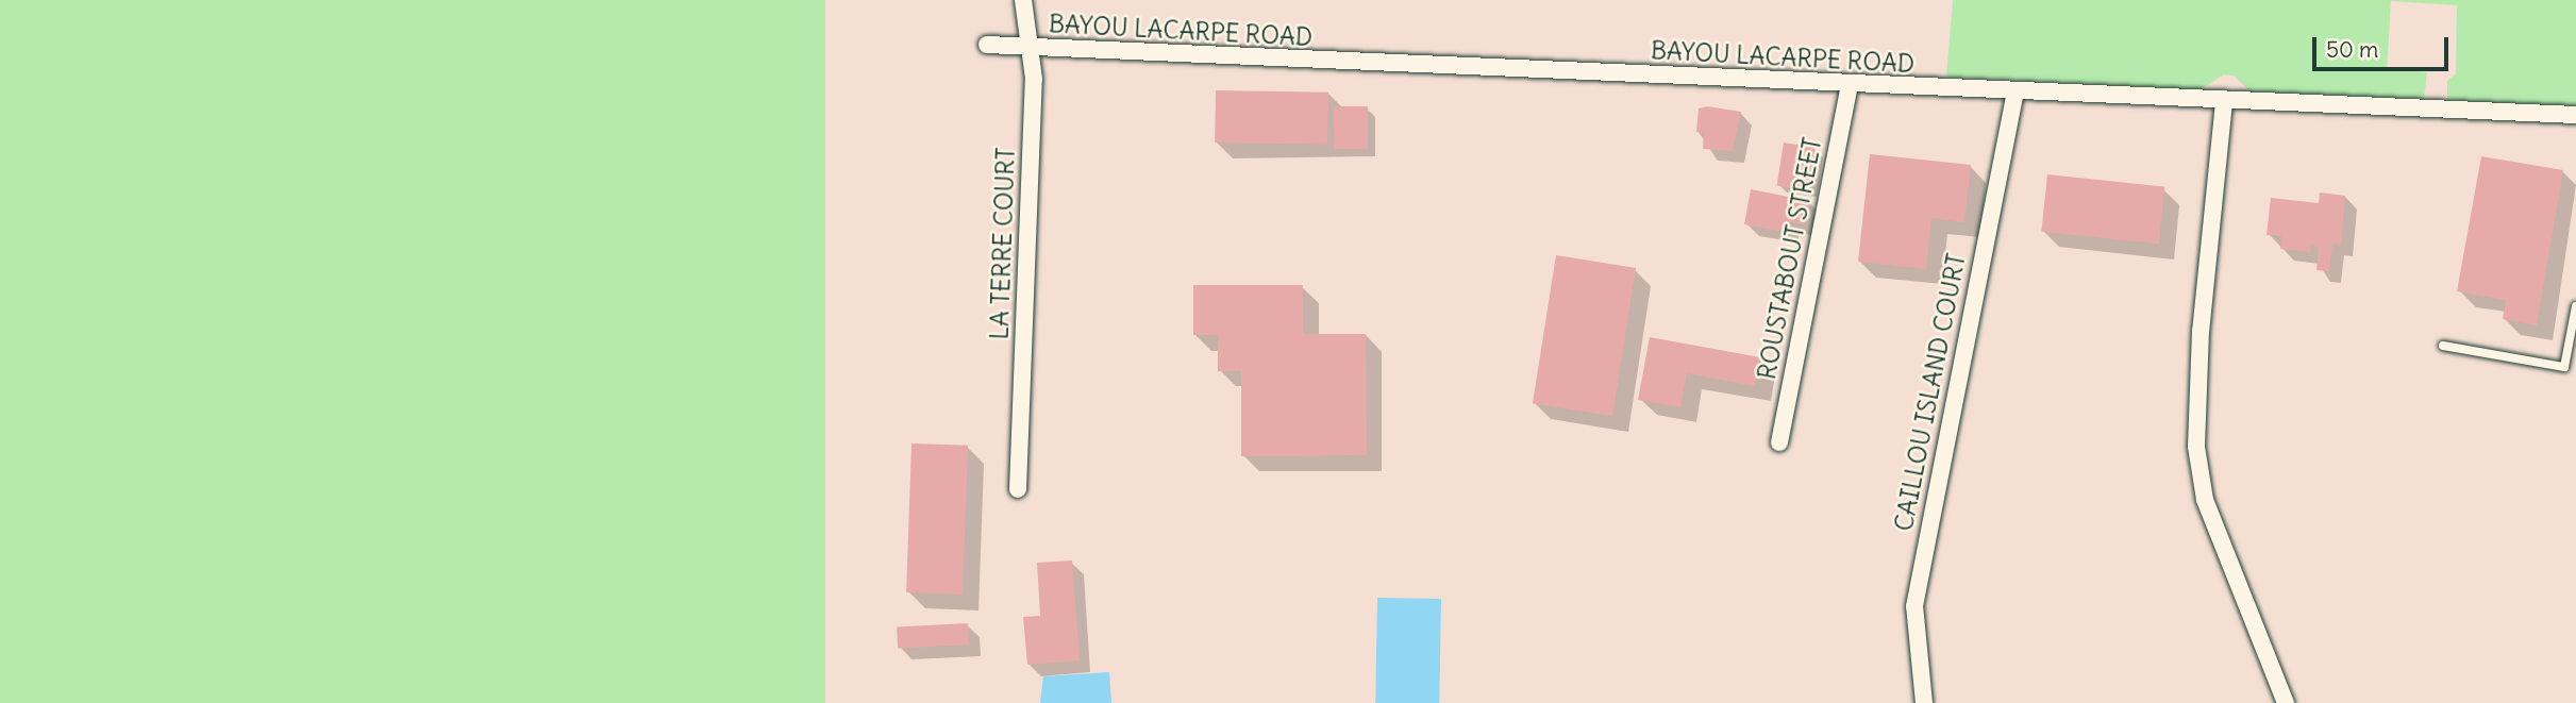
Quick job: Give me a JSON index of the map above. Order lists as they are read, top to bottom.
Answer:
{
  "streets": {
    "street": [
      "BAYOU LACARPE ROAD",
      "LA TERRE COURT",
      "ROUSTABOUT STREET",
      "CAILLOU ISLAND COURT"
    ]
  },
  "crossings": [
    ["BAYOU LACARPE ROAD", "LA TERRE COURT"],
    ["BAYOU LACARPE ROAD", "ROUSTABOUT STREET"],
    ["BAYOU LACARPE ROAD", "CAILLOU ISLAND COURT"]
  ],
  "scale_bar": "50 m"
}
